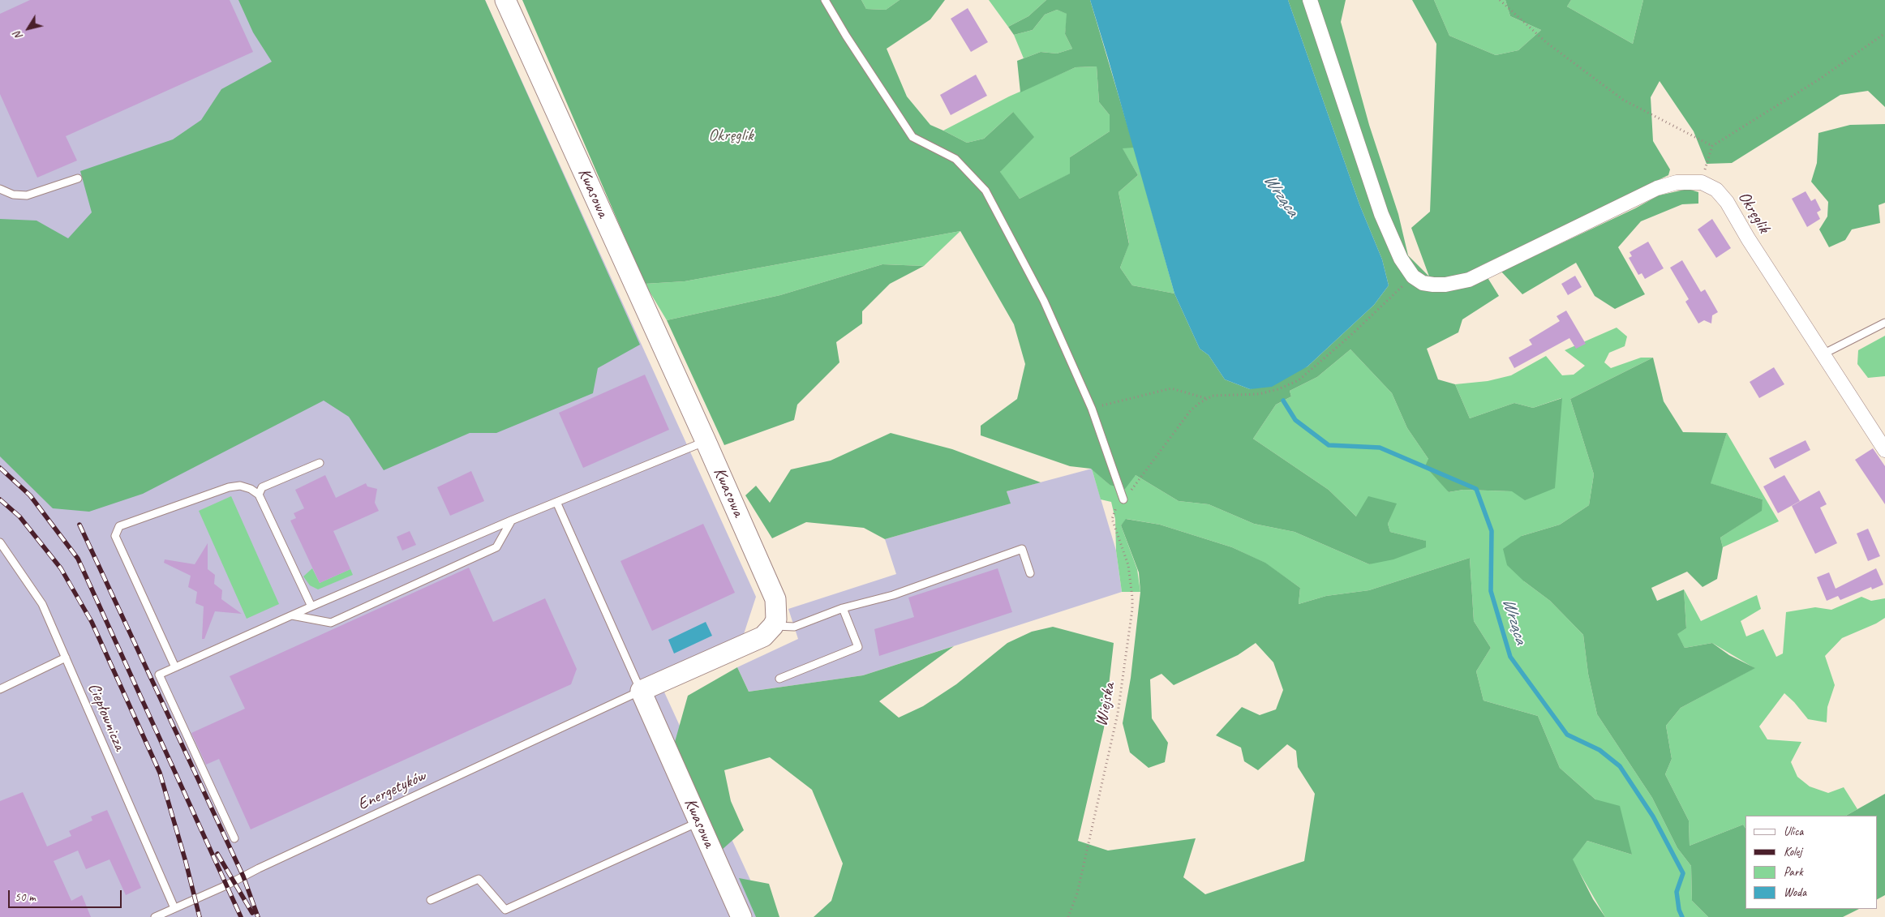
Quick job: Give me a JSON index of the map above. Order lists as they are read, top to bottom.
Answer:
{
  "streets": {
    "street": ["Kwasowa", "Okręglik"],
    "lane": ["Ciepłownicza", "Energetyków"],
    "path": ["Wiejska"]
  },
  "crossings": [
    ["Kwasowa", "Energetyków"],
    ["Ciepłownicza", "Energetyków"]
  ],
  "water": ["Wrząca"],
  "parks": ["Okręglik"],
  "legend": [
    "Ulica",
    "Kolej",
    "Park",
    "Woda"
  ],
  "scale_bar": "50 m",
  "north": "bottom left"
}
